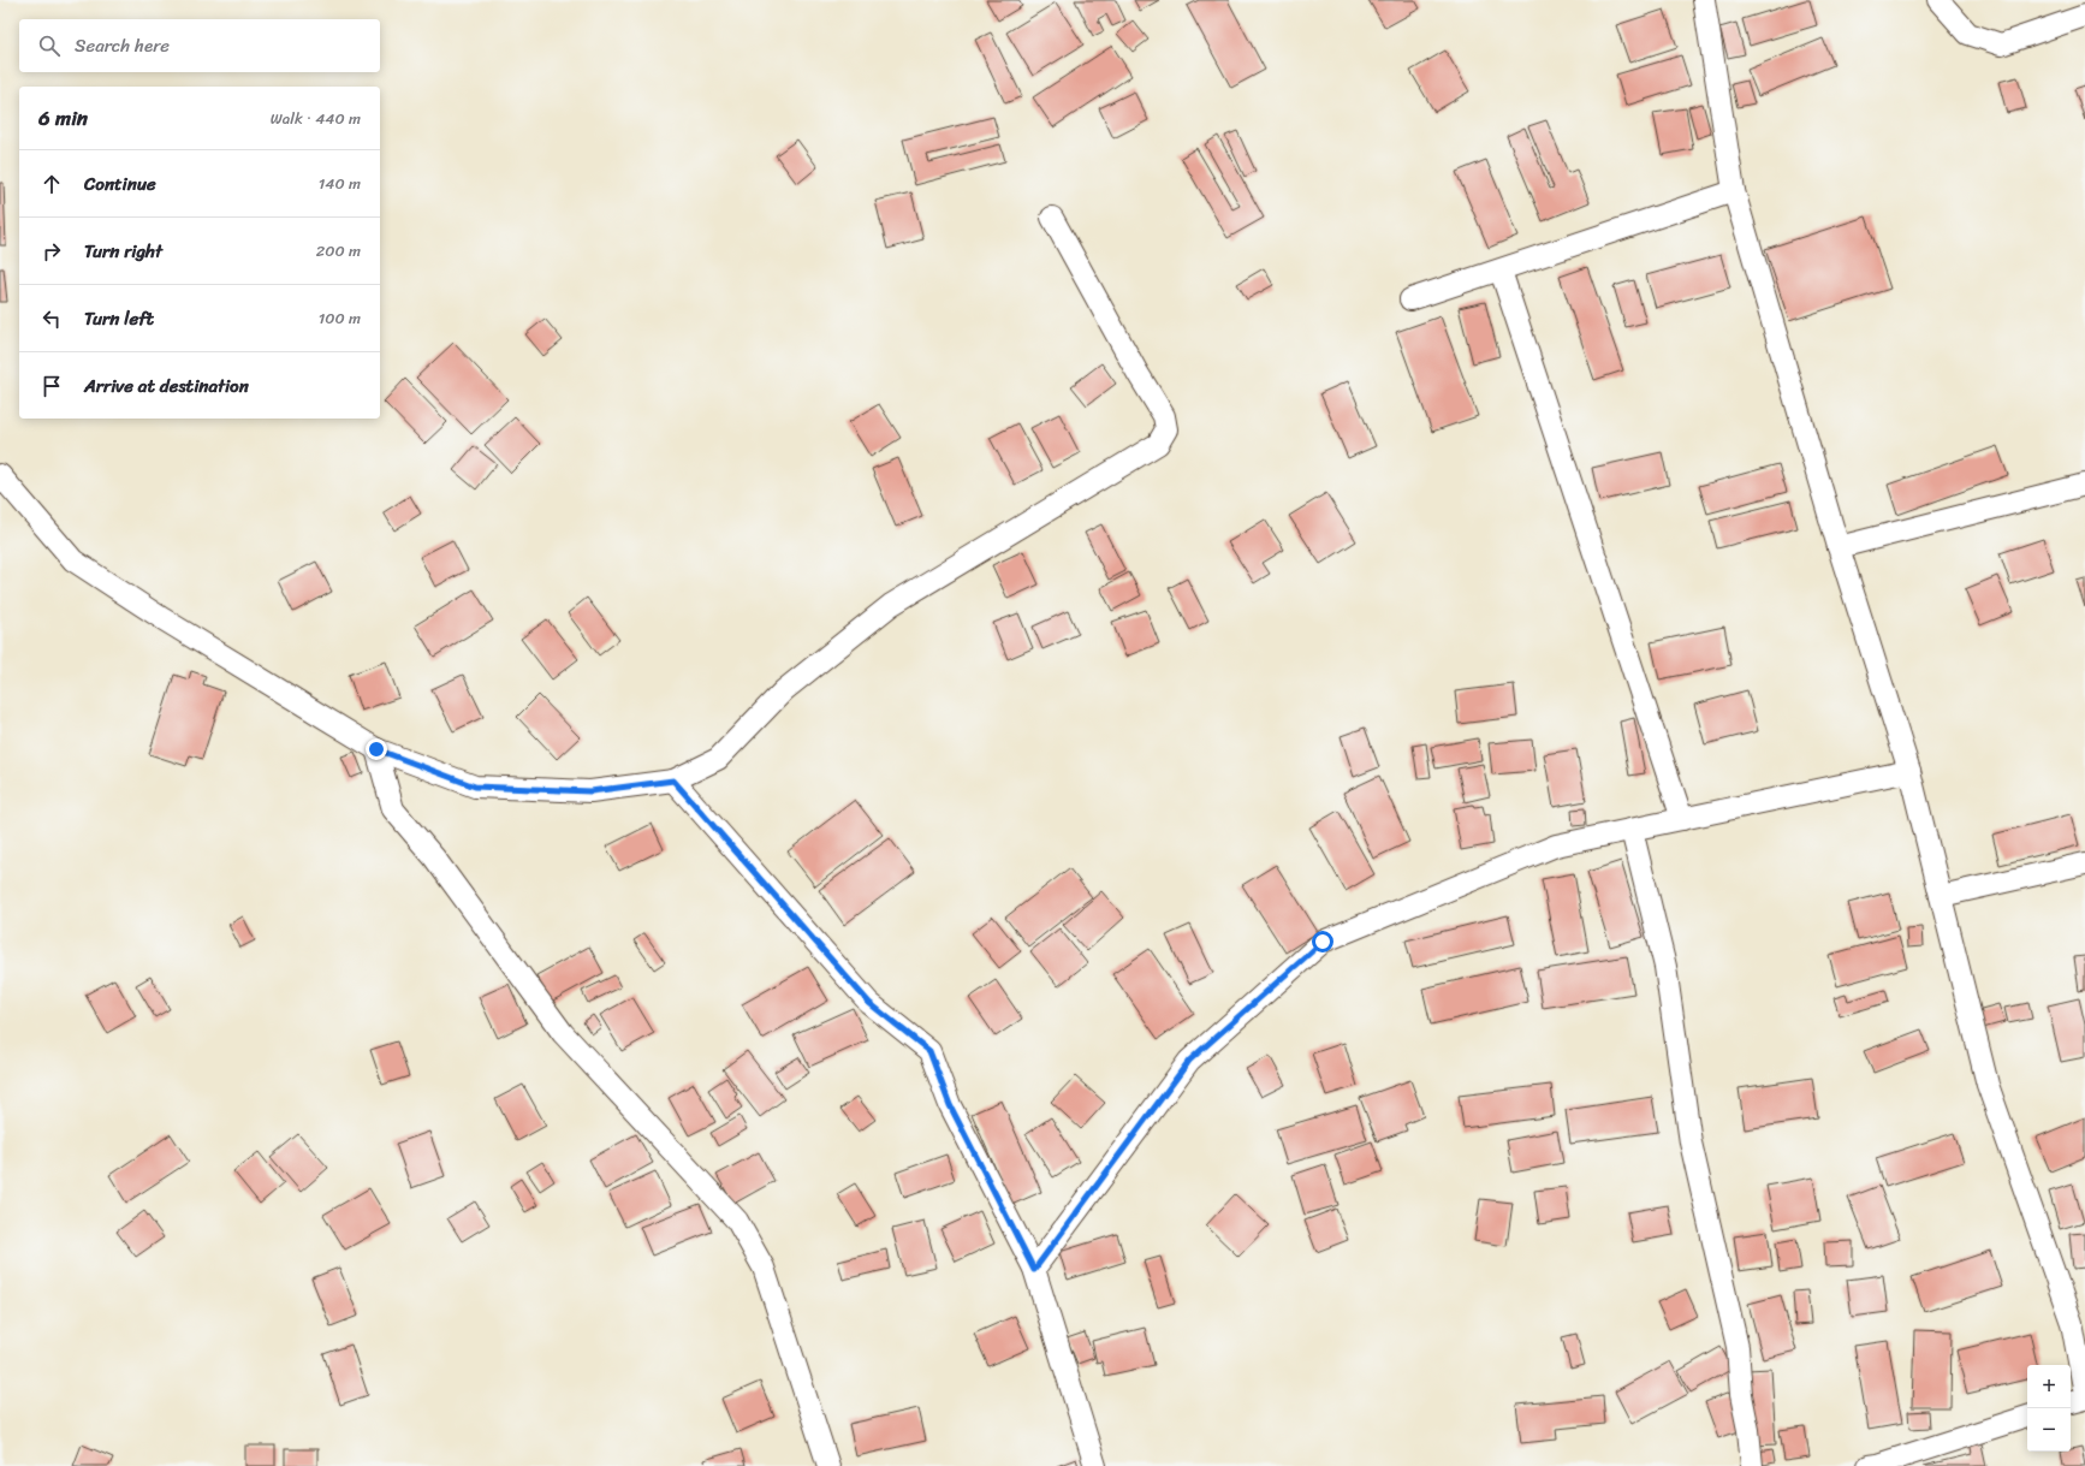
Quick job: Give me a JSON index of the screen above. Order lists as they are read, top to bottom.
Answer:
{
  "page": {
    "search": "Search here",
    "heading": ["6 min", "Walk · 440 m"],
    "list": [
      ["Continue", "140 m"],
      ["Turn right", "200 m"],
      ["Turn left", "100 m"],
      "Arrive at destination"
    ],
    "map_buttons": ["+", "−"]
  }
}
